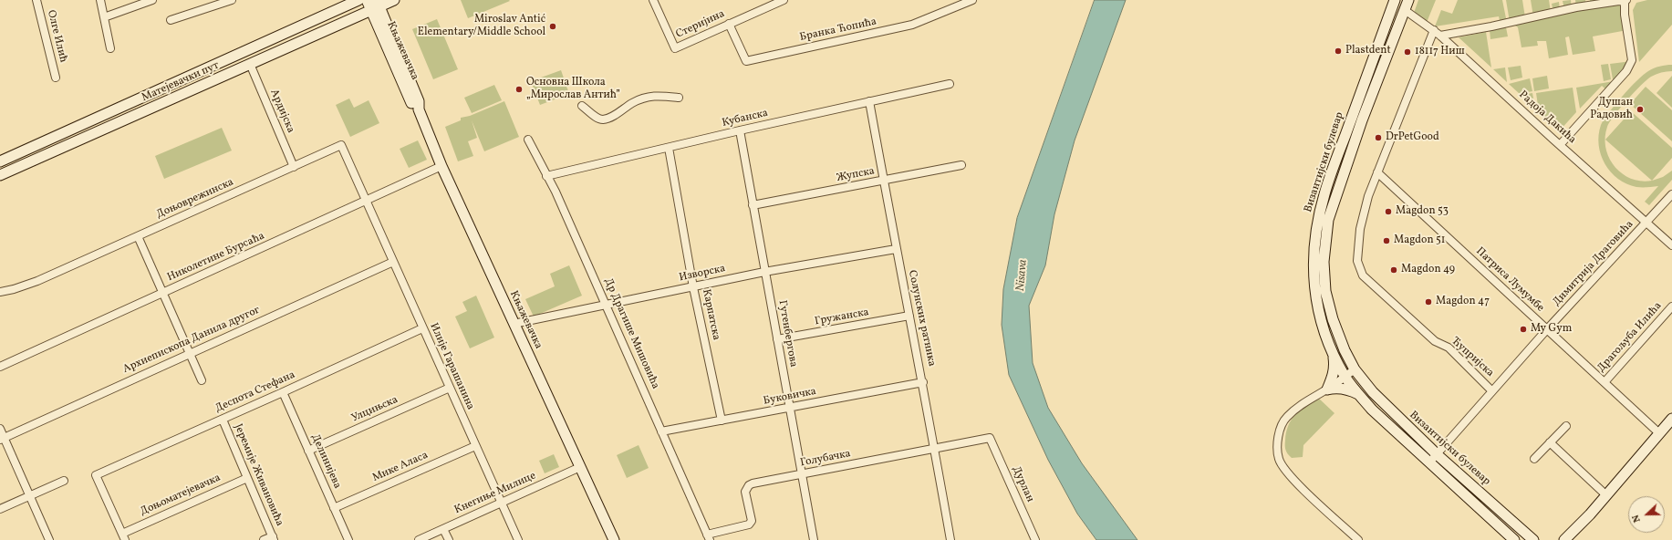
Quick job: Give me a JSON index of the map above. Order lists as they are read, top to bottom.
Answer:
{
  "streets": {
    "street": [
      "Стеријина",
      "Бранка Ћопића",
      "Олге Илић",
      "Књажевачка",
      "Матејевачки пут",
      "Ардијска",
      "Радоја Дакића",
      "Кубанска",
      "Византијски булевар",
      "Жупска",
      "Доњоврежинска",
      "Николетине Бурсаћа",
      "Димитрија Драговића",
      "Изворска",
      "Патриса Лумумбе",
      "Карпатска",
      "Гружанска",
      "Солунских ратника",
      "Др Драгише Мишовића",
      "Гутенбергова",
      "Драгољуба Илића",
      "Архиепископа Данила другог",
      "Ћупријска",
      "Илије Гарашанина",
      "Деспота Стефана",
      "Буковичка",
      "Улцињска",
      "Голубачка",
      "Делинијева",
      "Мике Аласа",
      "Јеремије Живановића",
      "Дурлан",
      "Кнегиње Милице",
      "Доњоматејевачка"
    ]
  },
  "crossings": [
    ["Стеријина", "Бранка Ћопића"],
    ["Књажевачка", "Матејевачки пут"],
    ["Књажевачка", "Николетине Бурсаћа"],
    ["Књажевачка", "Изворска"],
    ["Књажевачка", "Кнегиње Милице"],
    ["Матејевачки пут", "Ардијска"],
    ["Ардијска", "Доњоврежинска"],
    ["Радоја Дакића", "Византијски булевар"],
    ["Радоја Дакића", "Димитрија Драговића"],
    ["Радоја Дакића", "Ћупријска"],
    ["Кубанска", "Карпатска"],
    ["Кубанска", "Солунских ратника"],
    ["Кубанска", "Др Драгише Мишовића"],
    ["Кубанска", "Гутенбергова"],
    ["Византијски булевар", "Димитрија Драговића"],
    ["Жупска", "Солунских ратника"],
    ["Жупска", "Гутенбергова"],
    ["Доњоврежинска", "Николетине Бурсаћа"],
    ["Доњоврежинска", "Илије Гарашанина"],
    ["Николетине Бурсаћа", "Илије Гарашанина"],
    ["Димитрија Драговића", "Патриса Лумумбе"],
    ["Димитрија Драговића", "Ћупријска"],
    ["Изворска", "Карпатска"],
    ["Изворска", "Солунских ратника"],
    ["Изворска", "Др Драгише Мишовића"],
    ["Изворска", "Гутенбергова"],
    ["Патриса Лумумбе", "Драгољуба Илића"],
    ["Патриса Лумумбе", "Ћупријска"],
    ["Карпатска", "Буковичка"],
    ["Гружанска", "Солунских ратника"],
    ["Гружанска", "Гутенбергова"],
    ["Солунских ратника", "Буковичка"],
    ["Солунских ратника", "Голубачка"],
    ["Др Драгише Мишовића", "Буковичка"],
    ["Др Драгише Мишовића", "Голубачка"],
    ["Гутенбергова", "Буковичка"],
    ["Гутенбергова", "Голубачка"],
    ["Архиепископа Данила другог", "Илије Гарашанина"],
    ["Илије Гарашанина", "Деспота Стефана"],
    ["Илије Гарашанина", "Улцињска"],
    ["Илије Гарашанина", "Мике Аласа"],
    ["Илије Гарашанина", "Кнегиње Милице"],
    ["Деспота Стефана", "Делинијева"],
    ["Деспота Стефана", "Јеремије Живановића"],
    ["Деспота Стефана", "Доњоматејевачка"],
    ["Улцињска", "Делинијева"],
    ["Голубачка", "Дурлан"],
    ["Делинијева", "Мике Аласа"],
    ["Јеремије Живановића", "Доњоматејевачка"]
  ],
  "water": ["Nisava"],
  "places": [
    "Miroslav Antić Elementary/Middle School",
    "Plastdent",
    "18117 Ниш",
    "Основна Школа „Мирослав Антић”",
    "Душан Радовић",
    "DrPetGood",
    "Magdon 53",
    "Magdon 51",
    "Magdon 49",
    "Magdon 47",
    "My Gym"
  ],
  "north": "left"
}
